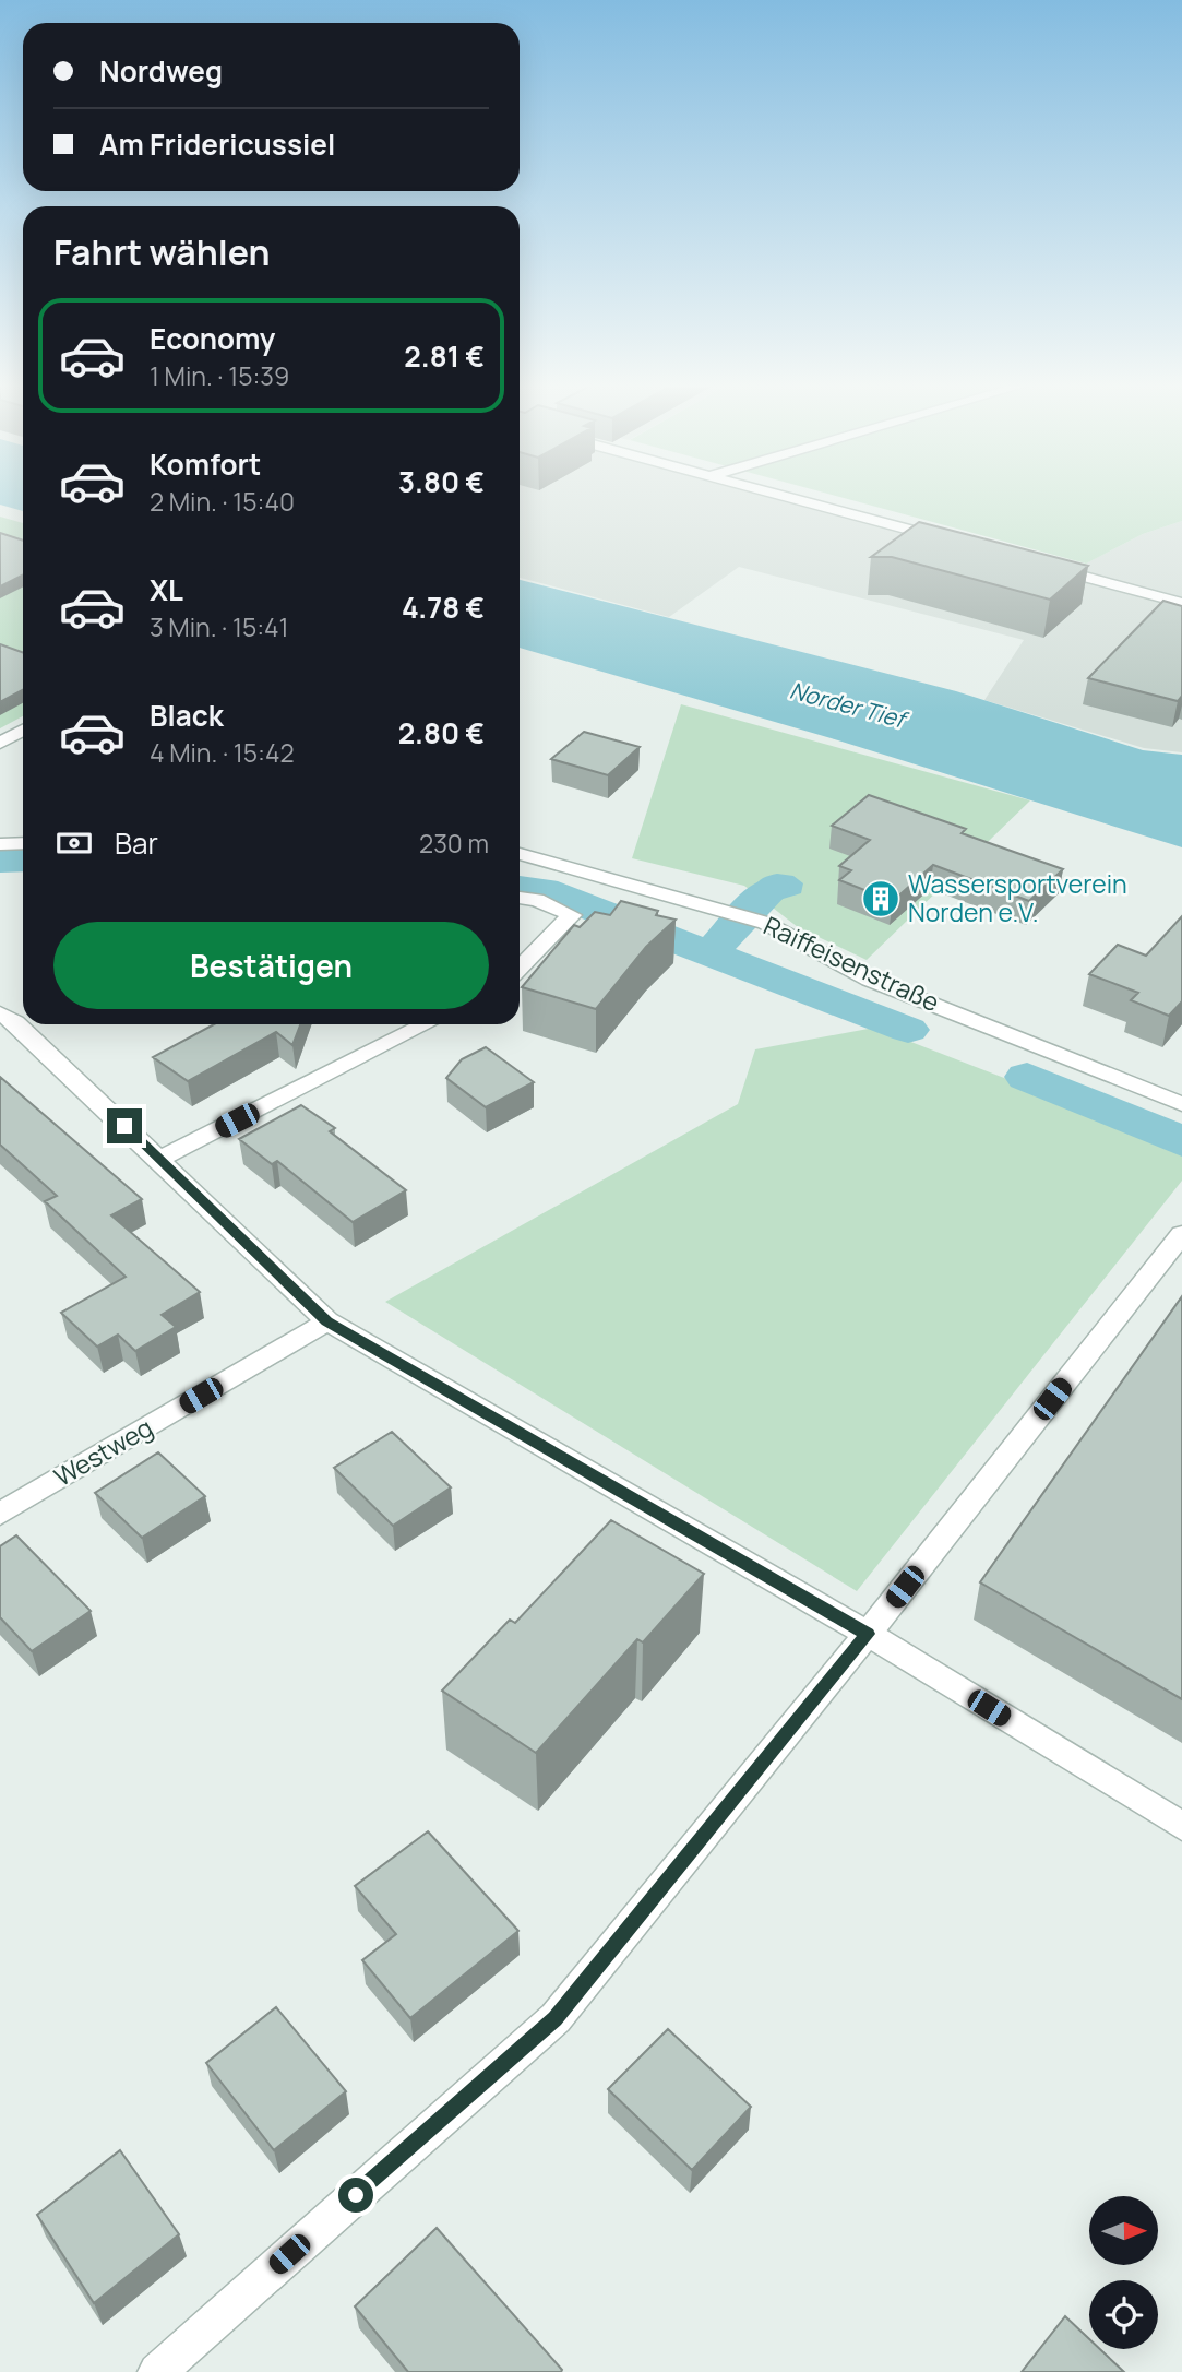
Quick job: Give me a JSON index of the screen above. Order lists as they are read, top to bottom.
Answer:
{
  "streets": {
    "street": ["Raiffeisenstraße", "Westweg"]
  },
  "water": ["Norder Tief"],
  "places": {
    "building": ["Wassersportverein Norden e.V."]
  },
  "north": "right",
  "page": {
    "banner": ["Nordweg", "Am Fridericussiel"],
    "heading": "Fahrt wählen",
    "list": [
      {
        "name": "Economy",
        "note": "1 Min. · 15:39",
        "value": "2.81 €"
      },
      {
        "name": "Komfort",
        "note": "2 Min. · 15:40",
        "value": "3.80 €"
      },
      {
        "name": "XL",
        "note": "3 Min. · 15:41",
        "value": "4.78 €"
      },
      {
        "name": "Black",
        "note": "4 Min. · 15:42",
        "value": "2.80 €"
      }
    ],
    "pay": ["Bar", "230 m"],
    "buttons": "Bestätigen"
  }
}
